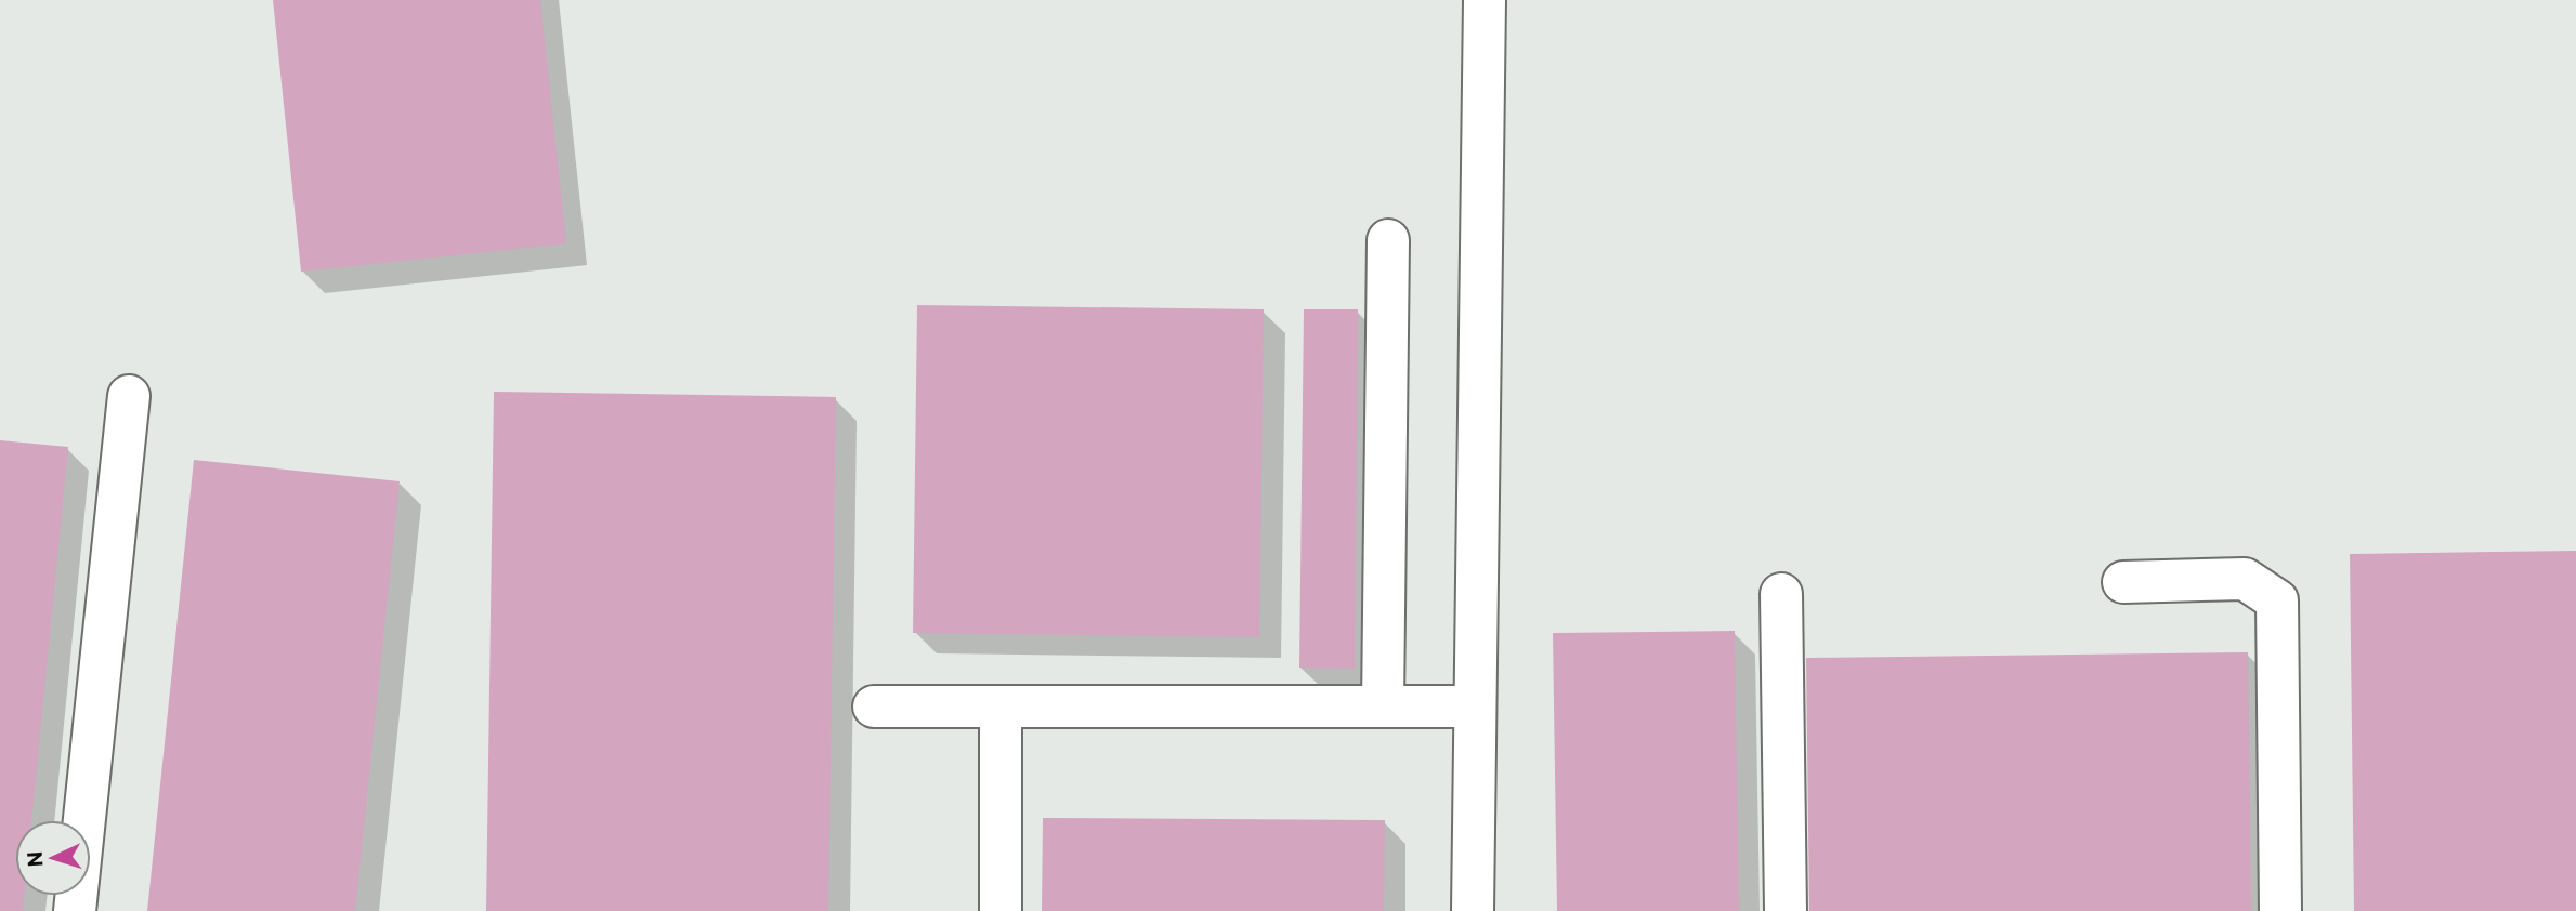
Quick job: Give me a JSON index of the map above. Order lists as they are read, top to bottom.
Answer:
{
  "north": "left"
}
